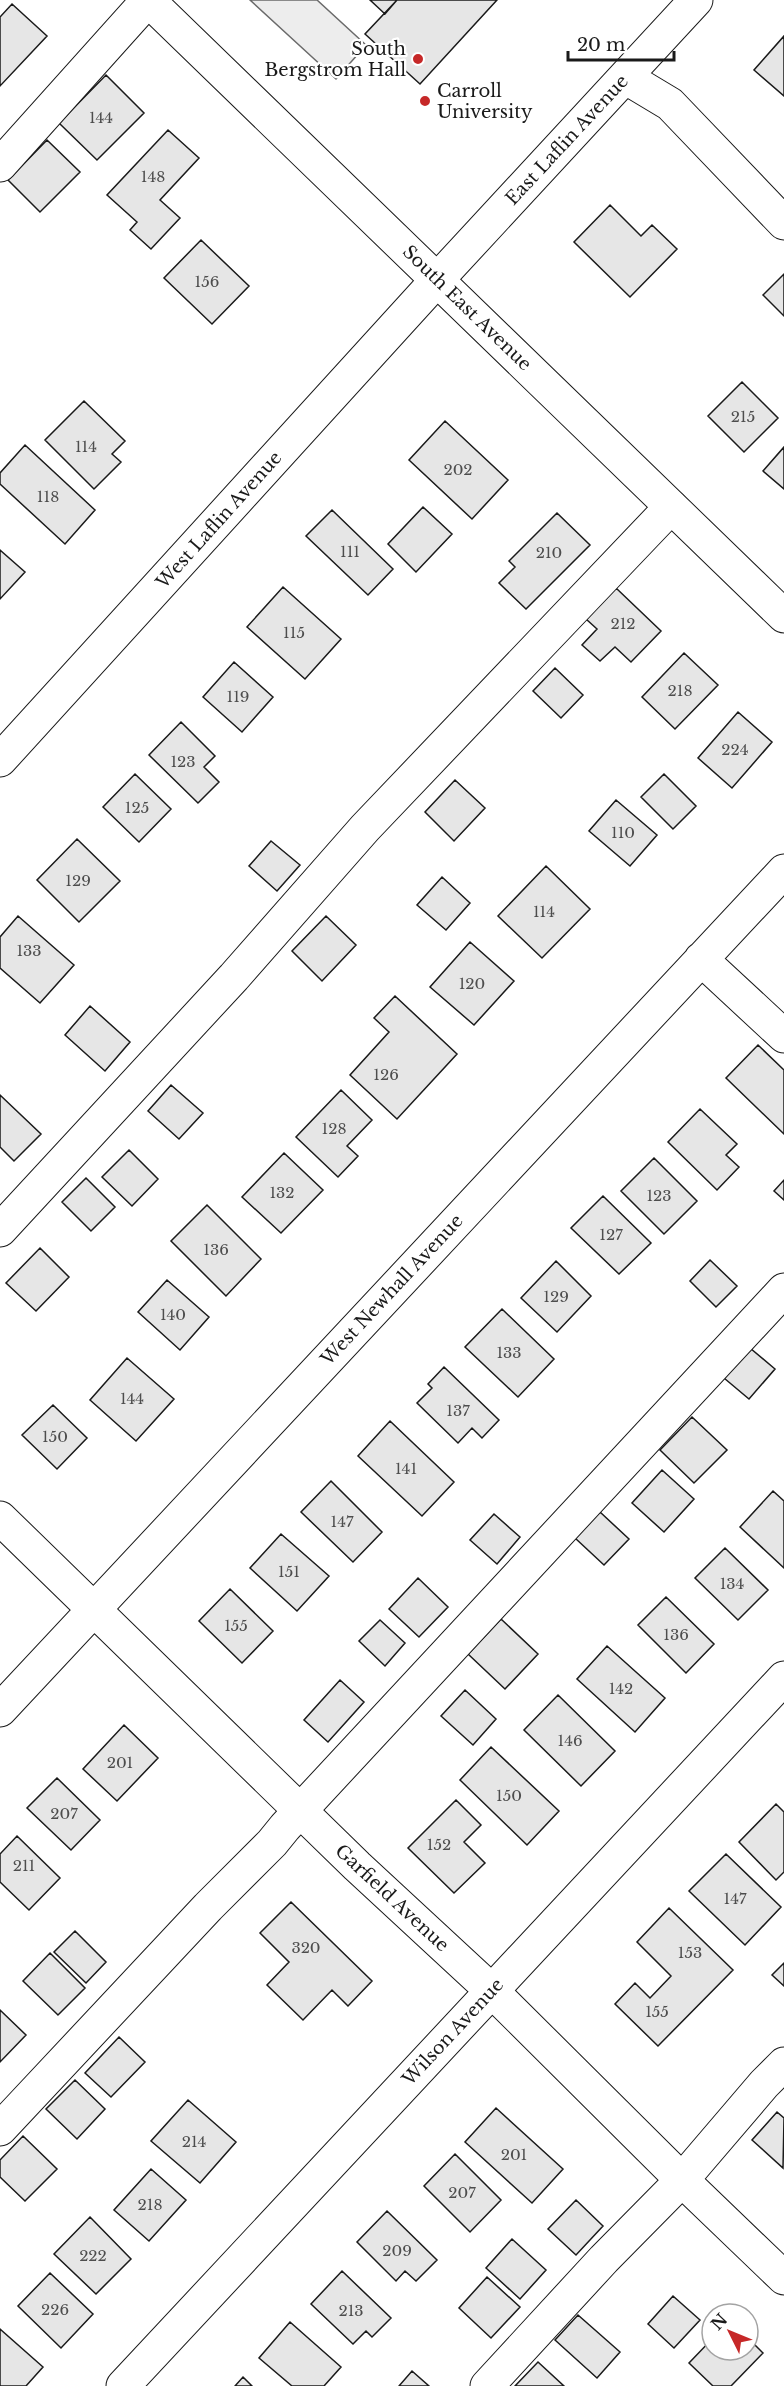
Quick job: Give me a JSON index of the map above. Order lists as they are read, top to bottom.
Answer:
{
  "streets": {
    "street": [
      "East Laflin Avenue",
      "South East Avenue",
      "West Laflin Avenue",
      "West Newhall Avenue",
      "Garfield Avenue",
      "Wilson Avenue"
    ]
  },
  "crossings": [
    ["East Laflin Avenue", "South East Avenue"],
    ["East Laflin Avenue", "West Laflin Avenue"],
    ["South East Avenue", "West Laflin Avenue"],
    ["West Newhall Avenue", "Garfield Avenue"],
    ["Garfield Avenue", "Wilson Avenue"]
  ],
  "places": ["South Bergstrom Hall", "Carroll University"],
  "house_numbers": [
    "144",
    "148",
    "156",
    "215",
    "114",
    "202",
    "118",
    "111",
    "210",
    "212",
    "115",
    "218",
    "119",
    "224",
    "123",
    "125",
    "110",
    "129",
    "114",
    "133",
    "120",
    "126",
    "128",
    "132",
    "123",
    "127",
    "136",
    "129",
    "140",
    "133",
    "144",
    "137",
    "150",
    "141",
    "147",
    "151",
    "134",
    "155",
    "136",
    "142",
    "146",
    "201",
    "150",
    "207",
    "152",
    "211",
    "147",
    "320",
    "153",
    "155",
    "214",
    "201",
    "207",
    "218",
    "209",
    "222",
    "226",
    "213"
  ],
  "scale_bar": "20 m",
  "north": "top left"
}
